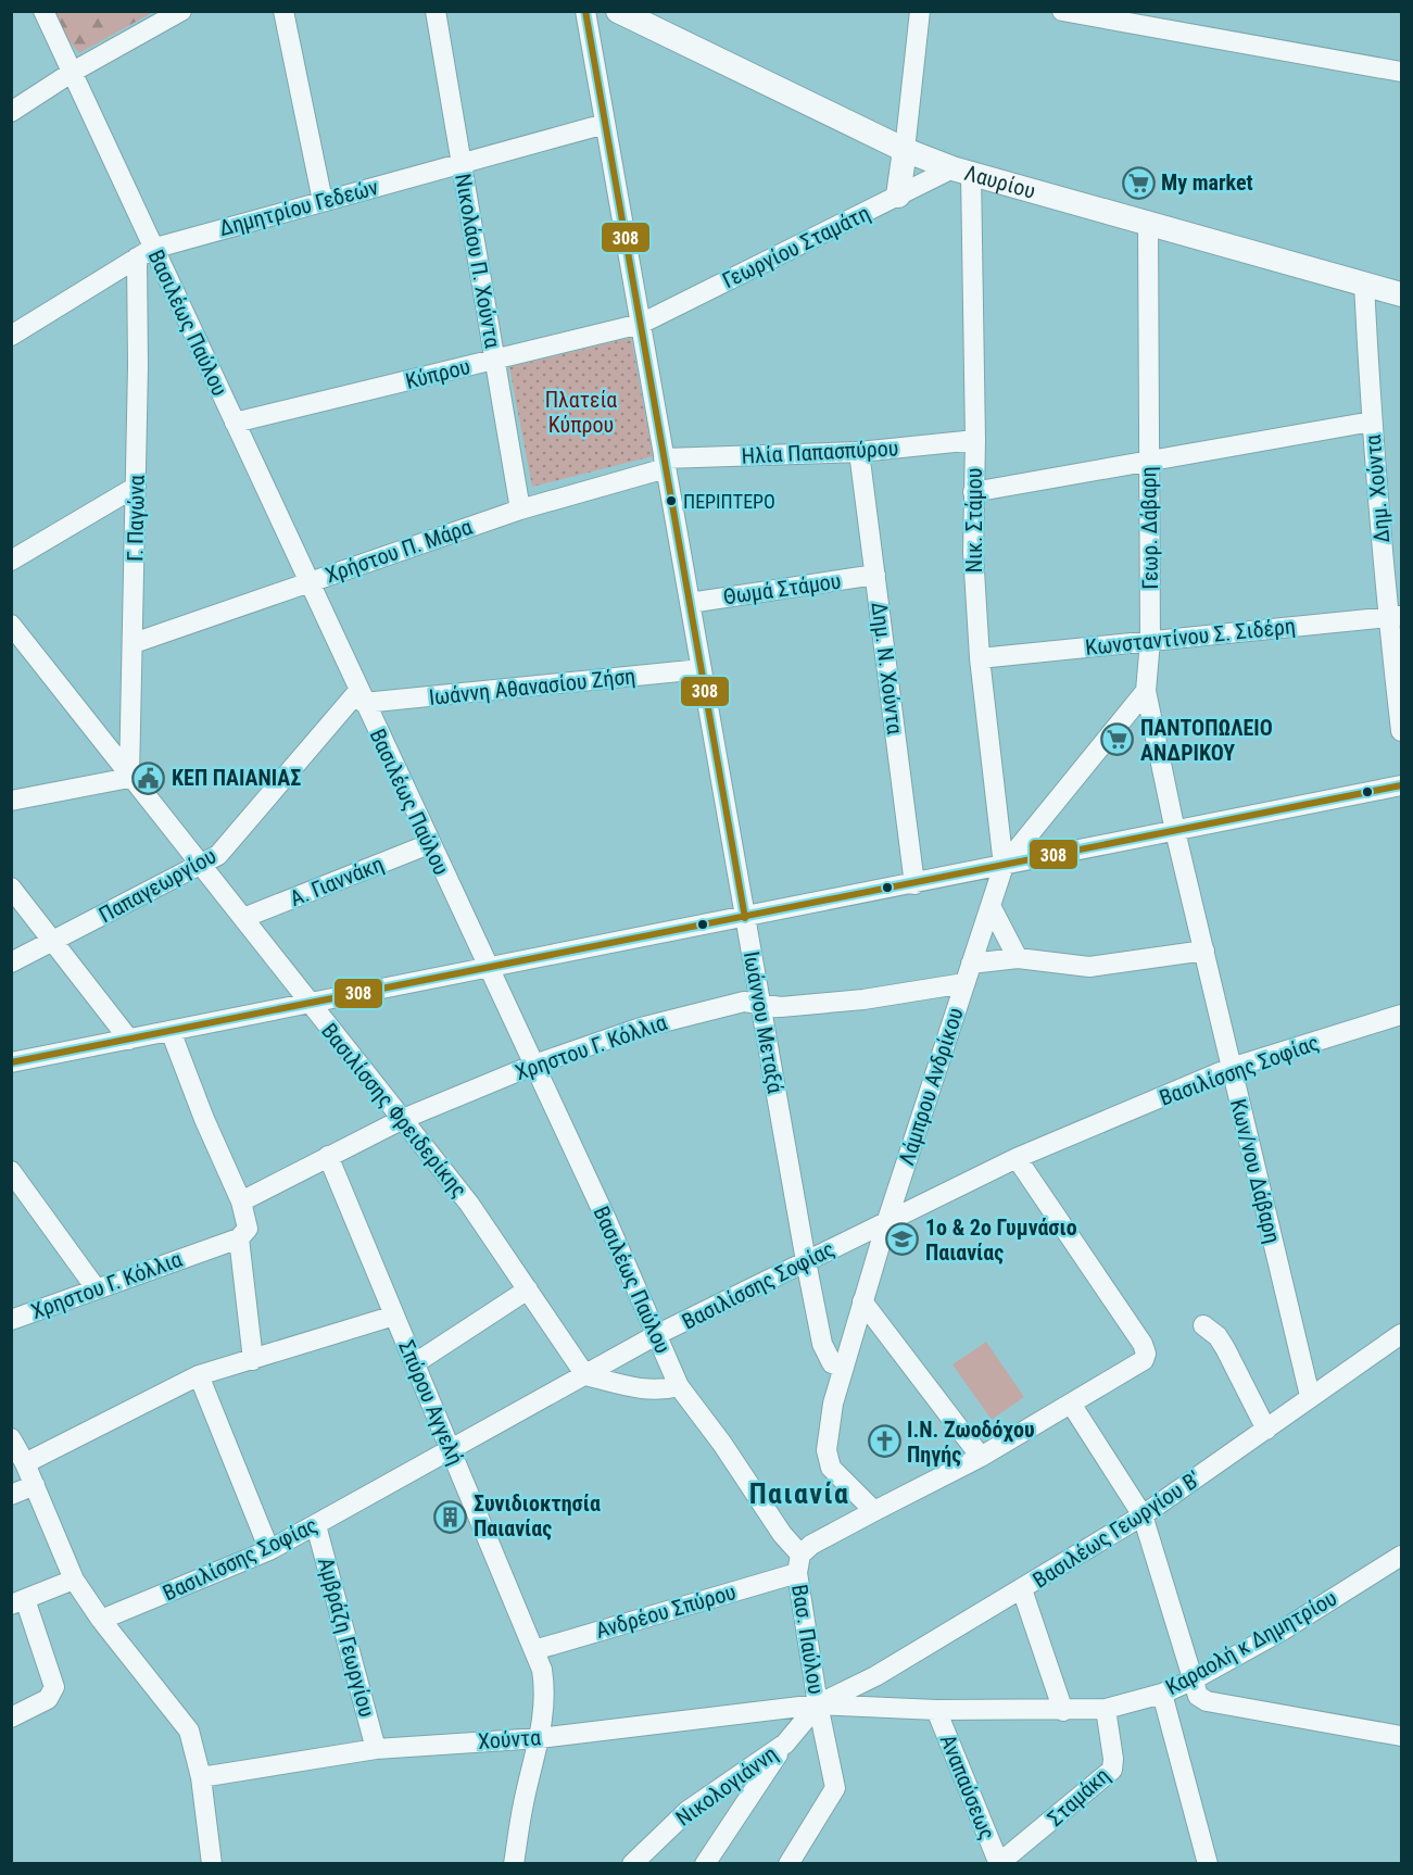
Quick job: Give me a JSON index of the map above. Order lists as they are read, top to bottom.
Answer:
{
  "streets": {
    "main road": ["Λαυρίου"],
    "street": [
      "Δημητρίου Γεδεών",
      "Γεωργίου Σταμάτη",
      "Νικολάου Π. Χούντα",
      "Βασιλέως Παύλου",
      "Κύπρου",
      "Ηλία Παπασπύρου",
      "Δημ. Χούντα",
      "Γ. Παγώνα",
      "Νικ. Στάμου",
      "Γεωρ. Δάβαρη",
      "Χρήστου Π. Μάρα",
      "Θωμά Στάμου",
      "Κωνσταντίνου Σ. Σιδέρη",
      "Δημ. Ν. Χούντα",
      "Ιωάννη Αθανασίου Ζήση",
      "Α. Γιαννάκη",
      "Παπαγεωργίου",
      "Ιωάννου Μεταξά",
      "Χρηστου Γ. Κόλλια",
      "Βασιλίσσης Σοφίας",
      "Λάμπρου Ανδρίκου",
      "Βασιλίσσης Φρειδερίκης",
      "Κων/νου Δάβαρη",
      "Σπύρου Αγγελή",
      "Βασιλέως Γεωργίου Β'",
      "Ανδρέου Σπύρου",
      "Αμβράζη Γεωργίου",
      "Βασ. Παύλου",
      "Καραολή κ Δημητρίου",
      "Χούντα",
      "Νικολογιάννη",
      "Αναπαύσεως",
      "Σταμάκη"
    ]
  },
  "crossings": [
    ["Λαυρίου", "Γεωργίου Σταμάτη"],
    ["Λαυρίου", "Δημ. Χούντα"],
    ["Λαυρίου", "Νικ. Στάμου"],
    ["Λαυρίου", "Γεωρ. Δάβαρη"],
    ["Δημητρίου Γεδεών", "Νικολάου Π. Χούντα"],
    ["Δημητρίου Γεδεών", "Βασιλέως Παύλου"],
    ["Δημητρίου Γεδεών", "Γ. Παγώνα"],
    ["Δημητρίου Γεδεών", "Ιωάννου Μεταξά"],
    ["Γεωργίου Σταμάτη", "Κύπρου"],
    ["Γεωργίου Σταμάτη", "Νικ. Στάμου"],
    ["Γεωργίου Σταμάτη", "Ιωάννου Μεταξά"],
    ["Νικολάου Π. Χούντα", "Κύπρου"],
    ["Νικολάου Π. Χούντα", "Χρήστου Π. Μάρα"],
    ["Βασιλέως Παύλου", "Κύπρου"],
    ["Βασιλέως Παύλου", "Γ. Παγώνα"],
    ["Βασιλέως Παύλου", "Χρήστου Π. Μάρα"],
    ["Βασιλέως Παύλου", "Ιωάννη Αθανασίου Ζήση"],
    ["Βασιλέως Παύλου", "Α. Γιαννάκη"],
    ["Βασιλέως Παύλου", "Παπαγεωργίου"],
    ["Βασιλέως Παύλου", "Χρηστου Γ. Κόλλια"],
    ["Βασιλέως Παύλου", "Βασιλίσσης Σοφίας"],
    ["Βασιλέως Παύλου", "Ανδρέου Σπύρου"],
    ["Βασιλέως Παύλου", "Βασ. Παύλου"],
    ["Κύπρου", "Ιωάννου Μεταξά"],
    ["Ηλία Παπασπύρου", "Νικ. Στάμου"],
    ["Ηλία Παπασπύρου", "Χρήστου Π. Μάρα"],
    ["Ηλία Παπασπύρου", "Δημ. Ν. Χούντα"],
    ["Ηλία Παπασπύρου", "Ιωάννου Μεταξά"],
    ["Δημ. Χούντα", "Κωνσταντίνου Σ. Σιδέρη"],
    ["Γ. Παγώνα", "Χρήστου Π. Μάρα"],
    ["Γ. Παγώνα", "Βασιλίσσης Φρειδερίκης"],
    ["Νικ. Στάμου", "Κωνσταντίνου Σ. Σιδέρη"],
    ["Νικ. Στάμου", "Λάμπρου Ανδρίκου"],
    ["Γεωρ. Δάβαρη", "Κωνσταντίνου Σ. Σιδέρη"],
    ["Γεωρ. Δάβαρη", "Λάμπρου Ανδρίκου"],
    ["Γεωρ. Δάβαρη", "Κων/νου Δάβαρη"],
    ["Χρήστου Π. Μάρα", "Ιωάννου Μεταξά"],
    ["Θωμά Στάμου", "Δημ. Ν. Χούντα"],
    ["Θωμά Στάμου", "Ιωάννου Μεταξά"],
    ["Ιωάννη Αθανασίου Ζήση", "Παπαγεωργίου"],
    ["Ιωάννη Αθανασίου Ζήση", "Ιωάννου Μεταξά"],
    ["Α. Γιαννάκη", "Βασιλίσσης Φρειδερίκης"],
    ["Παπαγεωργίου", "Βασιλίσσης Φρειδερίκης"],
    ["Ιωάννου Μεταξά", "Χρηστου Γ. Κόλλια"],
    ["Ιωάννου Μεταξά", "Βασιλίσσης Σοφίας"],
    ["Ιωάννου Μεταξά", "Λάμπρου Ανδρίκου"],
    ["Χρηστου Γ. Κόλλια", "Λάμπρου Ανδρίκου"],
    ["Χρηστου Γ. Κόλλια", "Βασιλίσσης Φρειδερίκης"],
    ["Χρηστου Γ. Κόλλια", "Σπύρου Αγγελή"],
    ["Βασιλίσσης Σοφίας", "Λάμπρου Ανδρίκου"],
    ["Βασιλίσσης Σοφίας", "Βασιλίσσης Φρειδερίκης"],
    ["Βασιλίσσης Σοφίας", "Κων/νου Δάβαρη"],
    ["Βασιλίσσης Σοφίας", "Σπύρου Αγγελή"],
    ["Βασιλίσσης Σοφίας", "Ανδρέου Σπύρου"],
    ["Βασιλίσσης Σοφίας", "Αμβράζη Γεωργίου"],
    ["Λάμπρου Ανδρίκου", "Ανδρέου Σπύρου"],
    ["Κων/νου Δάβαρη", "Βασιλέως Γεωργίου Β'"],
    ["Σπύρου Αγγελή", "Ανδρέου Σπύρου"],
    ["Σπύρου Αγγελή", "Χούντα"],
    ["Βασιλέως Γεωργίου Β'", "Βασ. Παύλου"],
    ["Βασιλέως Γεωργίου Β'", "Καραολή κ Δημητρίου"],
    ["Βασιλέως Γεωργίου Β'", "Χούντα"],
    ["Βασιλέως Γεωργίου Β'", "Νικολογιάννη"],
    ["Ανδρέου Σπύρου", "Βασ. Παύλου"],
    ["Αμβράζη Γεωργίου", "Χούντα"],
    ["Βασ. Παύλου", "Καραολή κ Δημητρίου"],
    ["Βασ. Παύλου", "Χούντα"],
    ["Βασ. Παύλου", "Νικολογιάννη"],
    ["Καραολή κ Δημητρίου", "Χούντα"],
    ["Καραολή κ Δημητρίου", "Νικολογιάννη"],
    ["Καραολή κ Δημητρίου", "Αναπαύσεως"],
    ["Καραολή κ Δημητρίου", "Σταμάκη"],
    ["Χούντα", "Νικολογιάννη"],
    ["Αναπαύσεως", "Σταμάκη"]
  ],
  "districts": ["Παιανία"],
  "parks": ["Πλατεία Κύπρου"],
  "places": {
    "supermarket": ["My market", "ΠΑΝΤΟΠΩΛΕΙΟ ΑΝΔΡΙΚΟΥ"],
    "other": ["ΠΕΡΙΠΤΕΡΟ"],
    "public building": ["ΚΕΠ ΠΑΙΑΝΙΑΣ"],
    "school or university": ["1ο & 2ο Γυμνάσιο Παιανίας"],
    "church": ["Ι.Ν. Ζωοδόχου Πηγής"],
    "building": ["Συνιδιοκτησία Παιανίας"]
  },
  "lines": ["transit line 308"]
}
